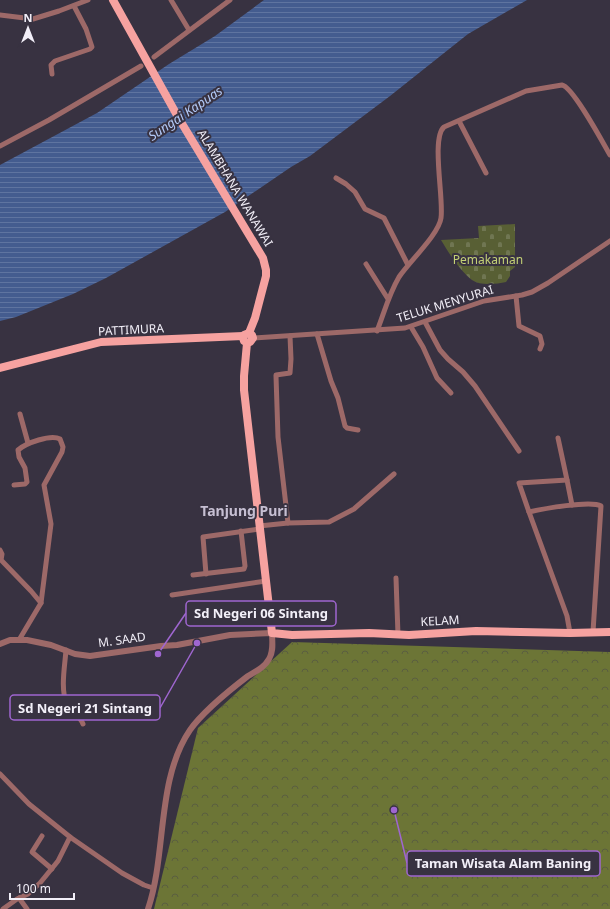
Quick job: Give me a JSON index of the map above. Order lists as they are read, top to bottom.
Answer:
{
  "streets": {
    "main road": ["ALAMBHANA WANAWAI", "PATTIMURA", "KELAM"],
    "street": ["TELUK MENYURAI", "M. SAAD"]
  },
  "crossings": [
    ["ALAMBHANA WANAWAI", "TELUK MENYURAI"],
    ["ALAMBHANA WANAWAI", "PATTIMURA"],
    ["ALAMBHANA WANAWAI", "KELAM"],
    ["ALAMBHANA WANAWAI", "M. SAAD"],
    ["TELUK MENYURAI", "PATTIMURA"],
    ["KELAM", "M. SAAD"]
  ],
  "districts": ["Tanjung Puri"],
  "water": ["Sungai Kapuas"],
  "parks": ["Pemakaman"],
  "places": ["Sd Negeri 21 Sintang", "Sd Negeri 06 Sintang", "Taman Wisata Alam Baning"],
  "scale_bar": "100 m",
  "north": "top"
}
